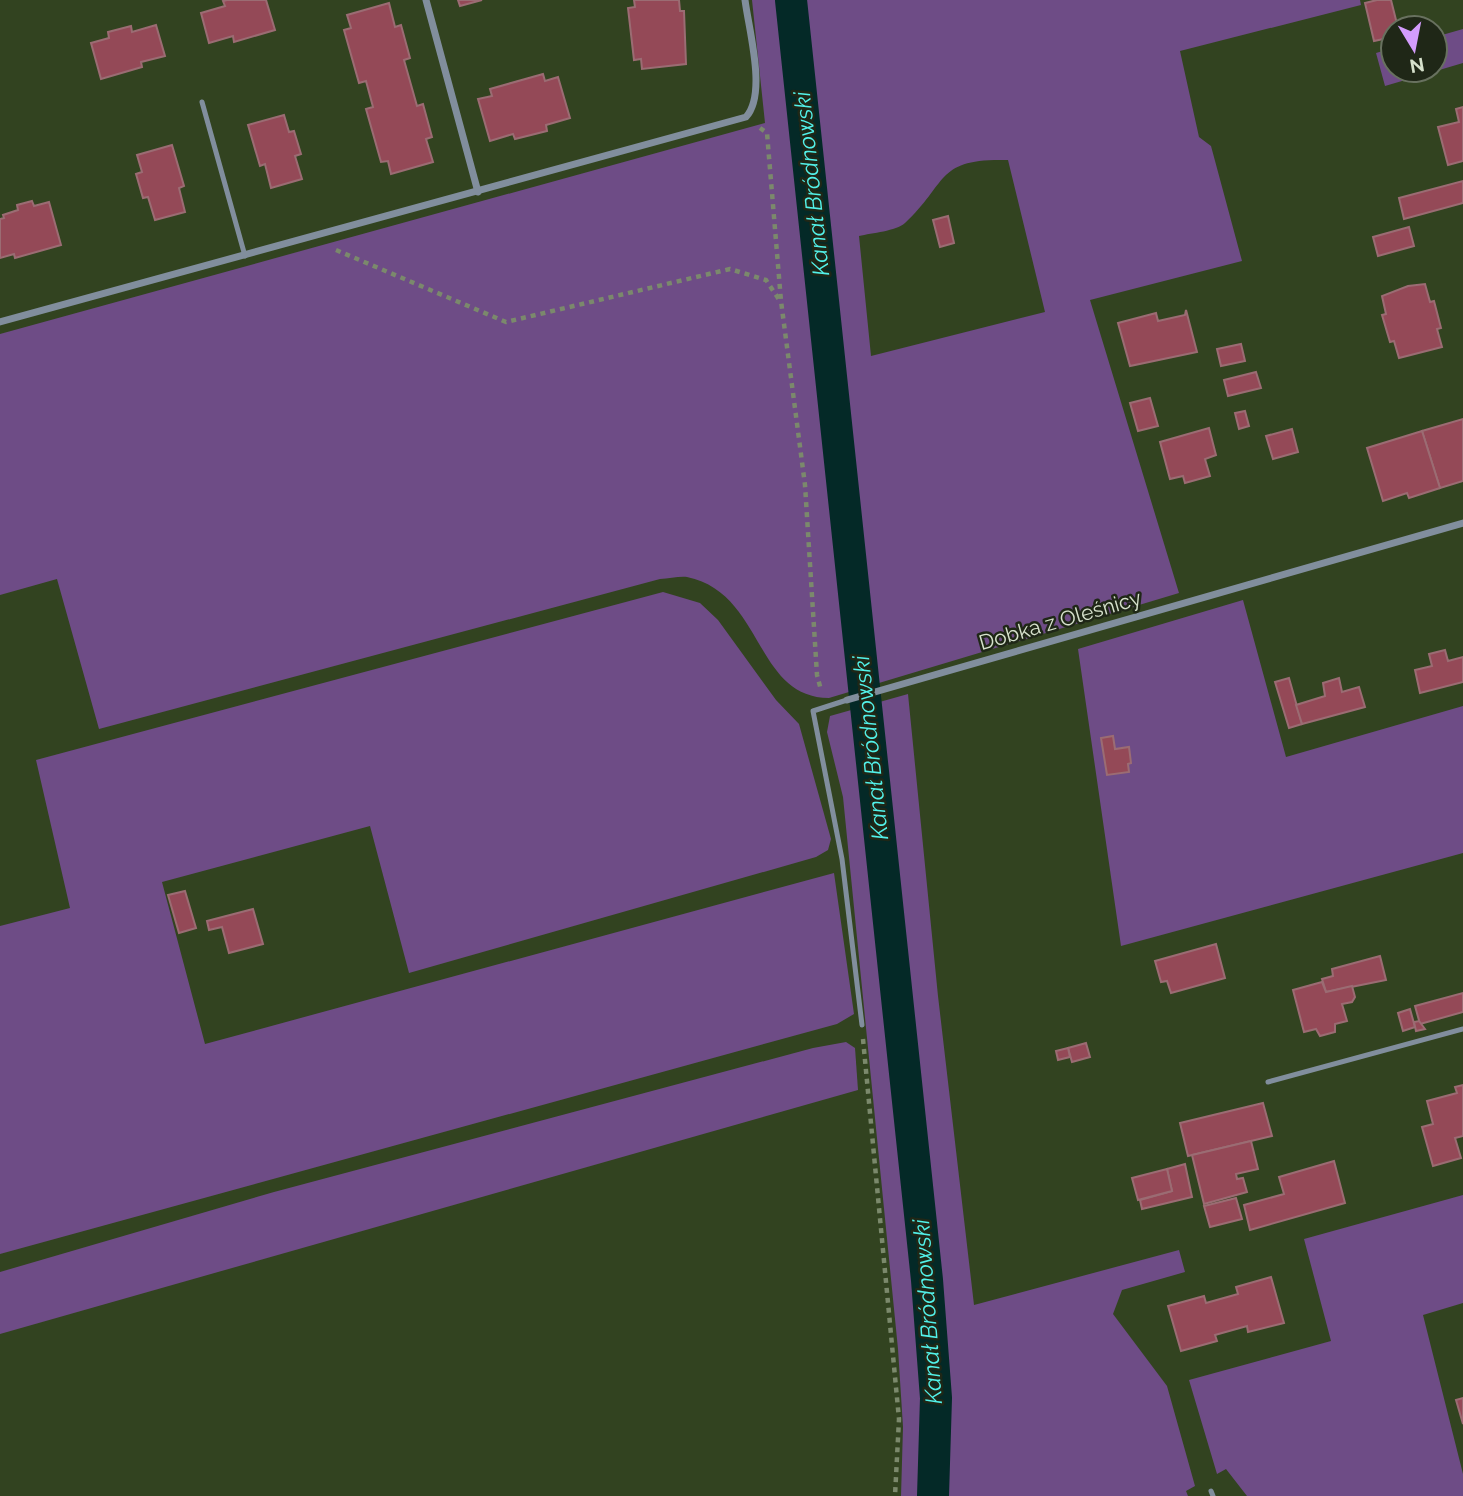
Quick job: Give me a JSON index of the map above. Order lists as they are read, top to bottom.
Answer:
{
  "streets": {
    "street": ["Dobka z Oleśnicy"]
  },
  "water": ["Kanał Bródnowski"],
  "north": "bottom"
}
